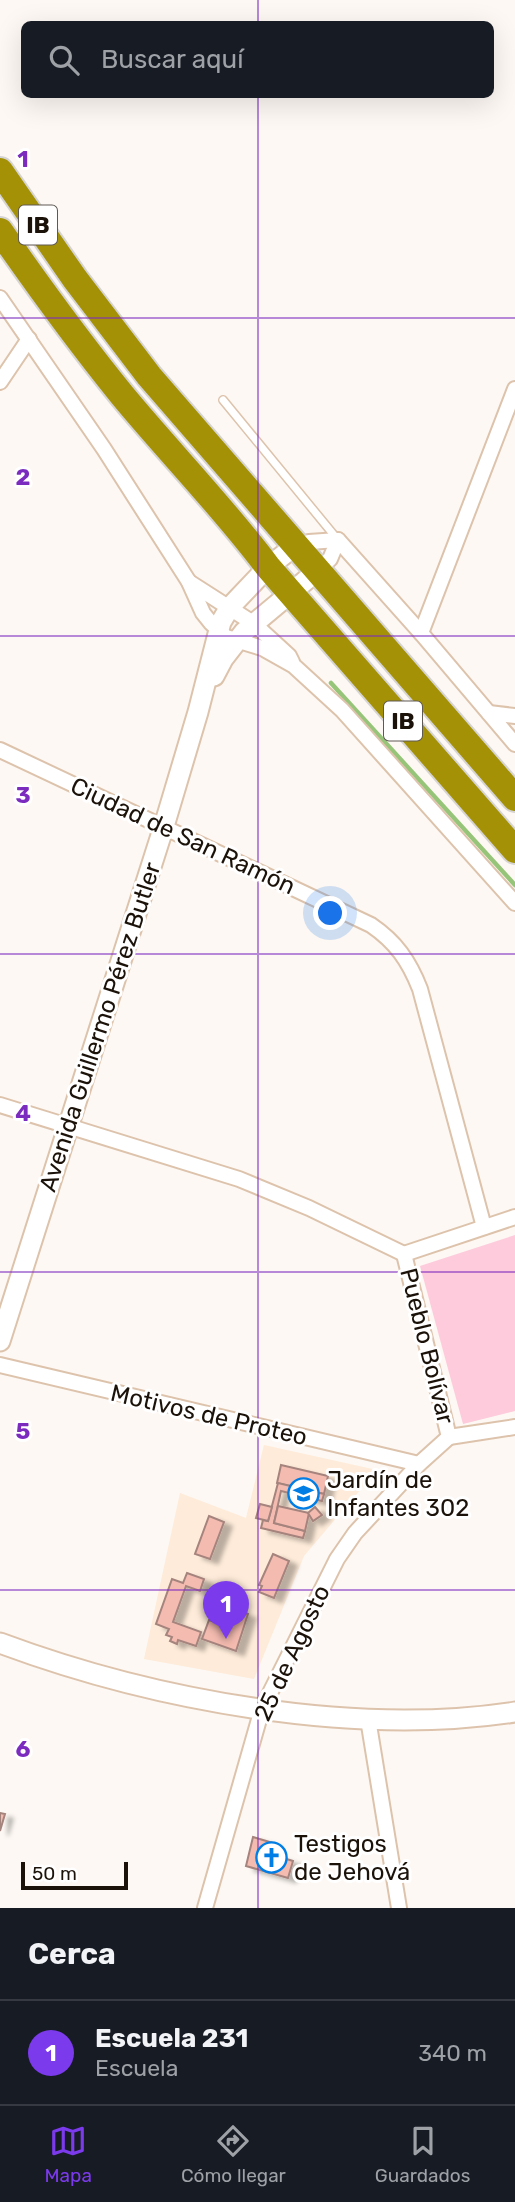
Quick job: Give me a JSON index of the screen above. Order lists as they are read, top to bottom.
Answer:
{
  "streets": {
    "highway": ["IB"],
    "street": [
      "Ciudad de San Ramón",
      "Avenida Guillermo Pérez Butler",
      "Pueblo Bolívar",
      "Motivos de Proteo",
      "25 de Agosto"
    ]
  },
  "crossings": [
    ["IB", "Avenida Guillermo Pérez Butler"],
    ["Ciudad de San Ramón", "Avenida Guillermo Pérez Butler"],
    ["Pueblo Bolívar", "25 de Agosto"],
    ["Motivos de Proteo", "25 de Agosto"]
  ],
  "places": {
    "school or university": ["Jardín de Infantes 302"],
    "church": ["Testigos de Jehová"]
  },
  "scale_bar": "50 m",
  "page": {
    "search": "Buscar aquí",
    "pins": "1",
    "scale": "50 m",
    "heading": "Cerca",
    "list": [
      {
        "mark": "1",
        "name": "Escuela 231",
        "note": "Escuela",
        "value": "340 m"
      }
    ],
    "nav": ["Mapa", "Cómo llegar", "Guardados"]
  },
  "grid": {
    "rows": [
      "1",
      "2",
      "3",
      "4",
      "5",
      "6"
    ]
  }
}
